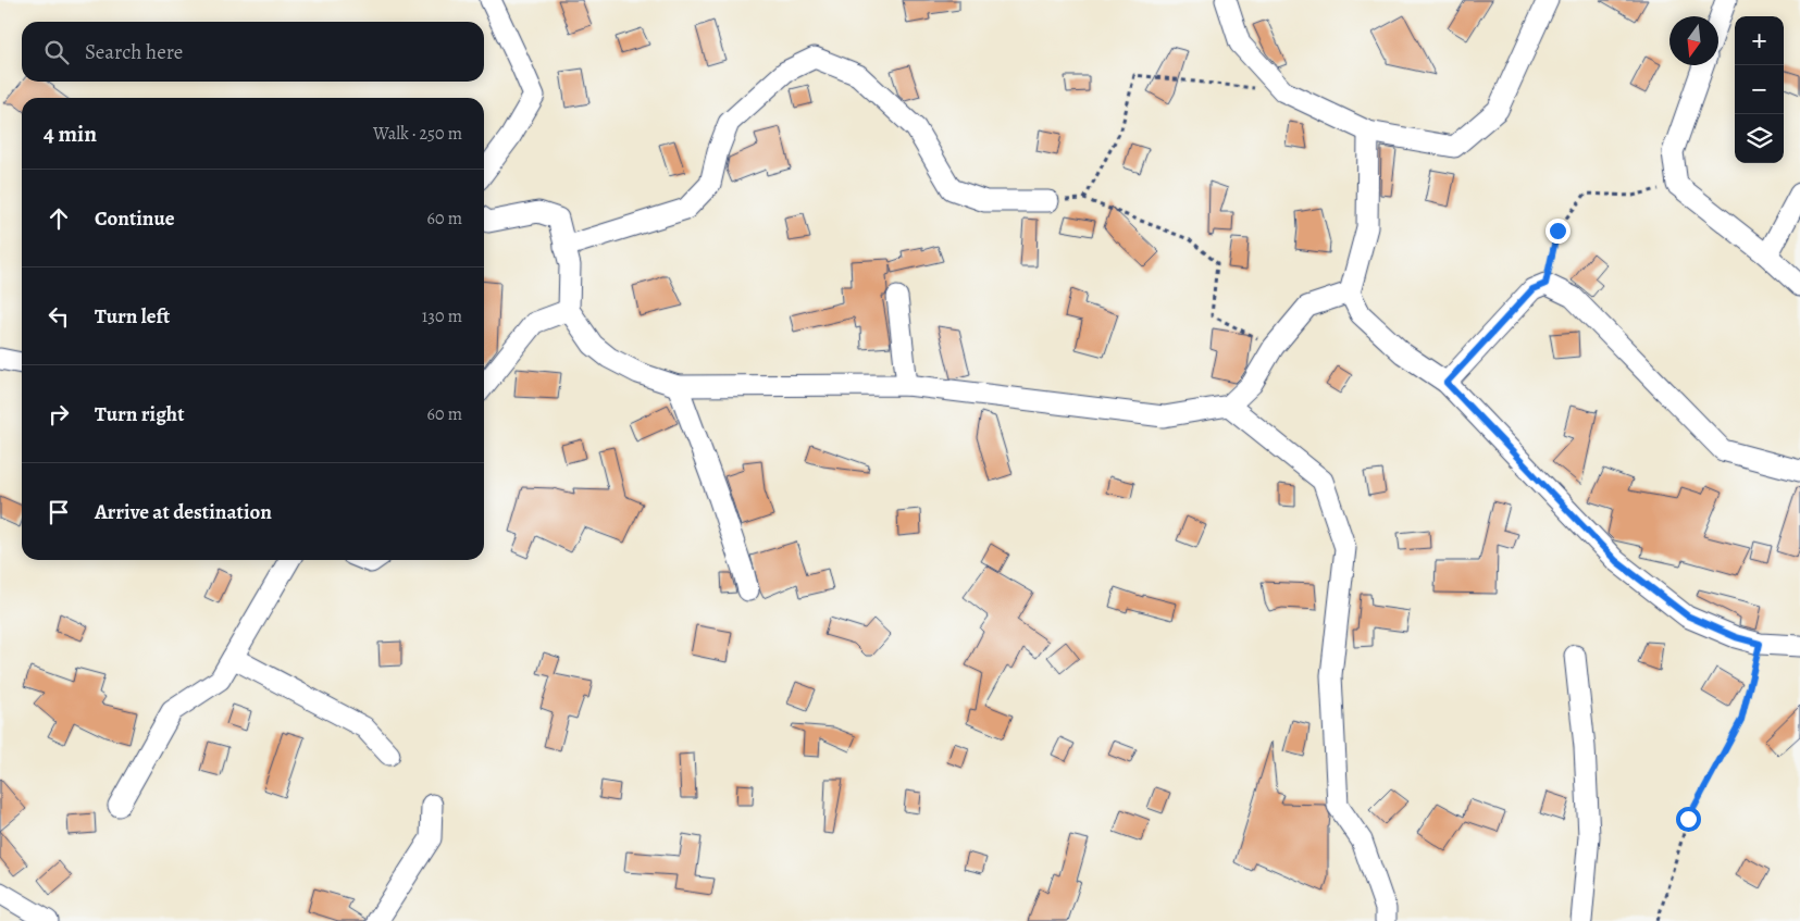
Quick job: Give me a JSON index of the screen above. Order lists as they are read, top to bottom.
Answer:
{
  "north": "bottom",
  "page": {
    "map_buttons": ["+", "−"],
    "search": "Search here",
    "heading": ["4 min", "Walk · 250 m"],
    "list": [
      ["Continue", "60 m"],
      ["Turn left", "130 m"],
      ["Turn right", "60 m"],
      "Arrive at destination"
    ]
  }
}
